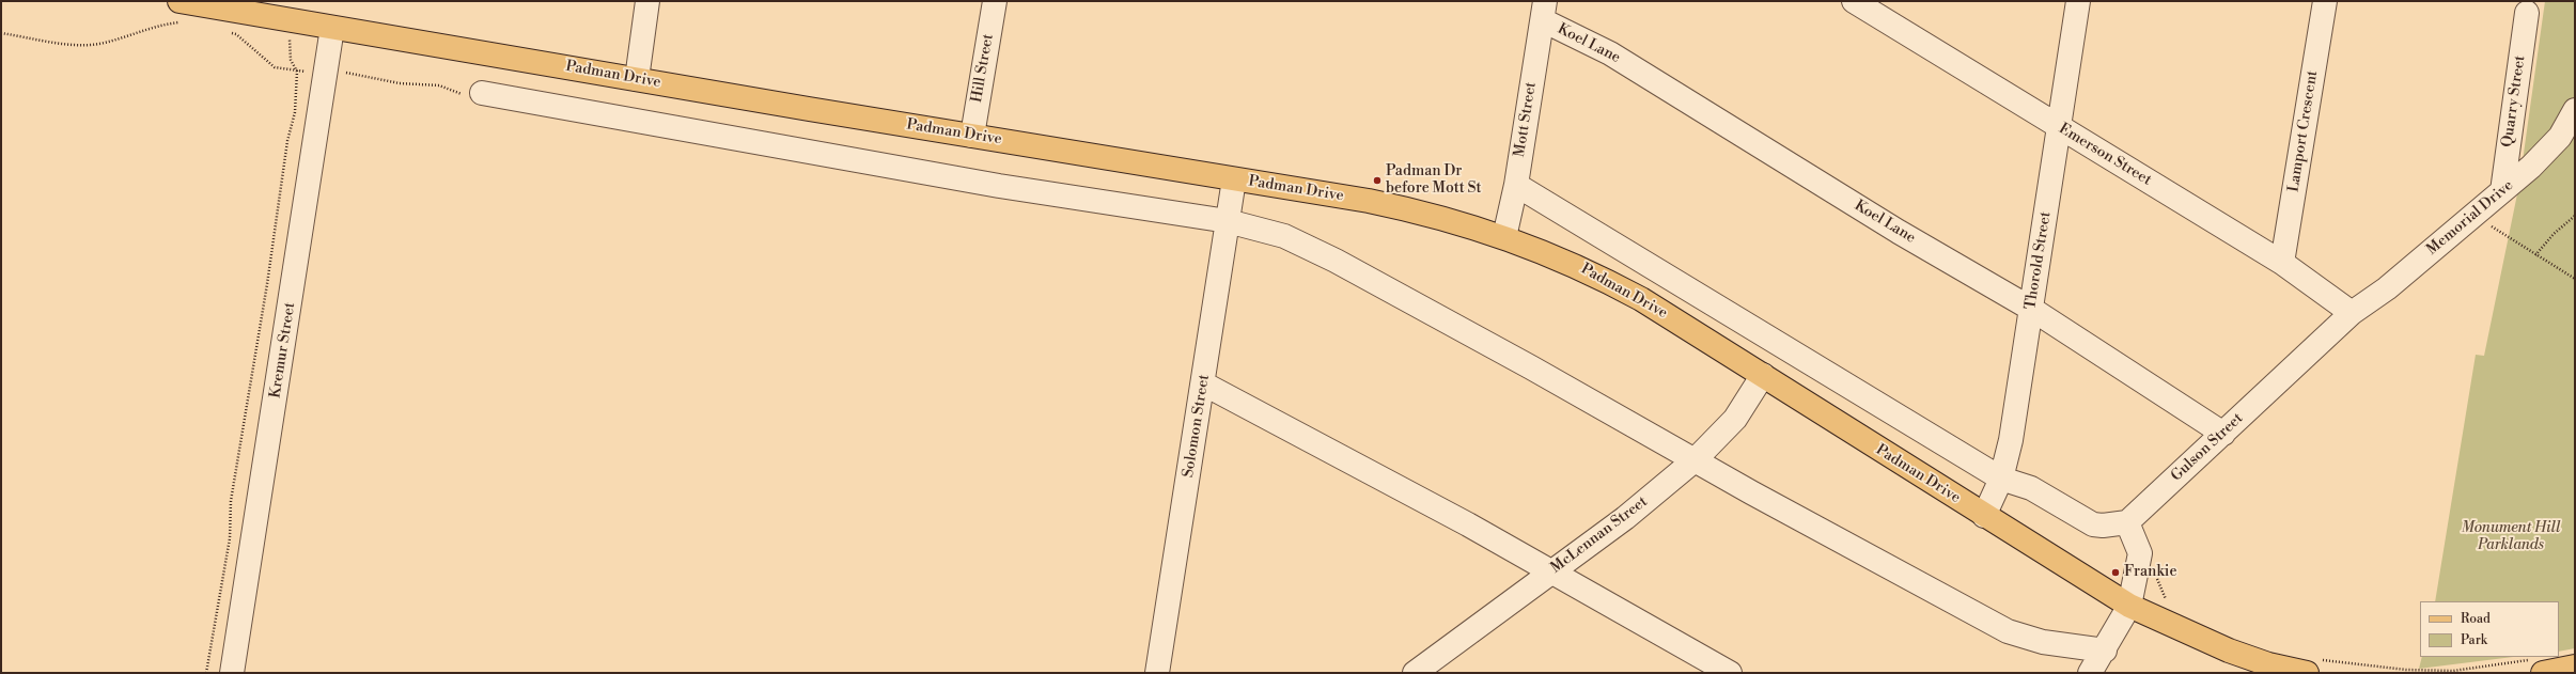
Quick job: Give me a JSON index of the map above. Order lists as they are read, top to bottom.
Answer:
{
  "streets": {
    "main road": ["Padman Drive"],
    "street": [
      "Koel Lane",
      "Hill Street",
      "Quarry Street",
      "Mott Street",
      "Lamport Crescent",
      "Emerson Street",
      "Memorial Drive",
      "Thorold Street",
      "Kremur Street",
      "Solomon Street",
      "Gulson Street",
      "McLennan Street"
    ]
  },
  "crossings": [
    ["Koel Lane", "Mott Street"],
    ["Koel Lane", "Thorold Street"],
    ["Koel Lane", "Gulson Street"],
    ["Hill Street", "Padman Drive"],
    ["Padman Drive", "Mott Street"],
    ["Padman Drive", "Thorold Street"],
    ["Padman Drive", "Kremur Street"],
    ["Padman Drive", "Solomon Street"],
    ["Padman Drive", "McLennan Street"],
    ["Quarry Street", "Memorial Drive"],
    ["Lamport Crescent", "Emerson Street"],
    ["Emerson Street", "Memorial Drive"],
    ["Emerson Street", "Thorold Street"],
    ["Emerson Street", "Gulson Street"],
    ["Memorial Drive", "Gulson Street"]
  ],
  "parks": ["Monument Hill Parklands"],
  "places": ["Padman Dr before Mott St", "Frankie"],
  "legend": ["Road", "Park"]
}
